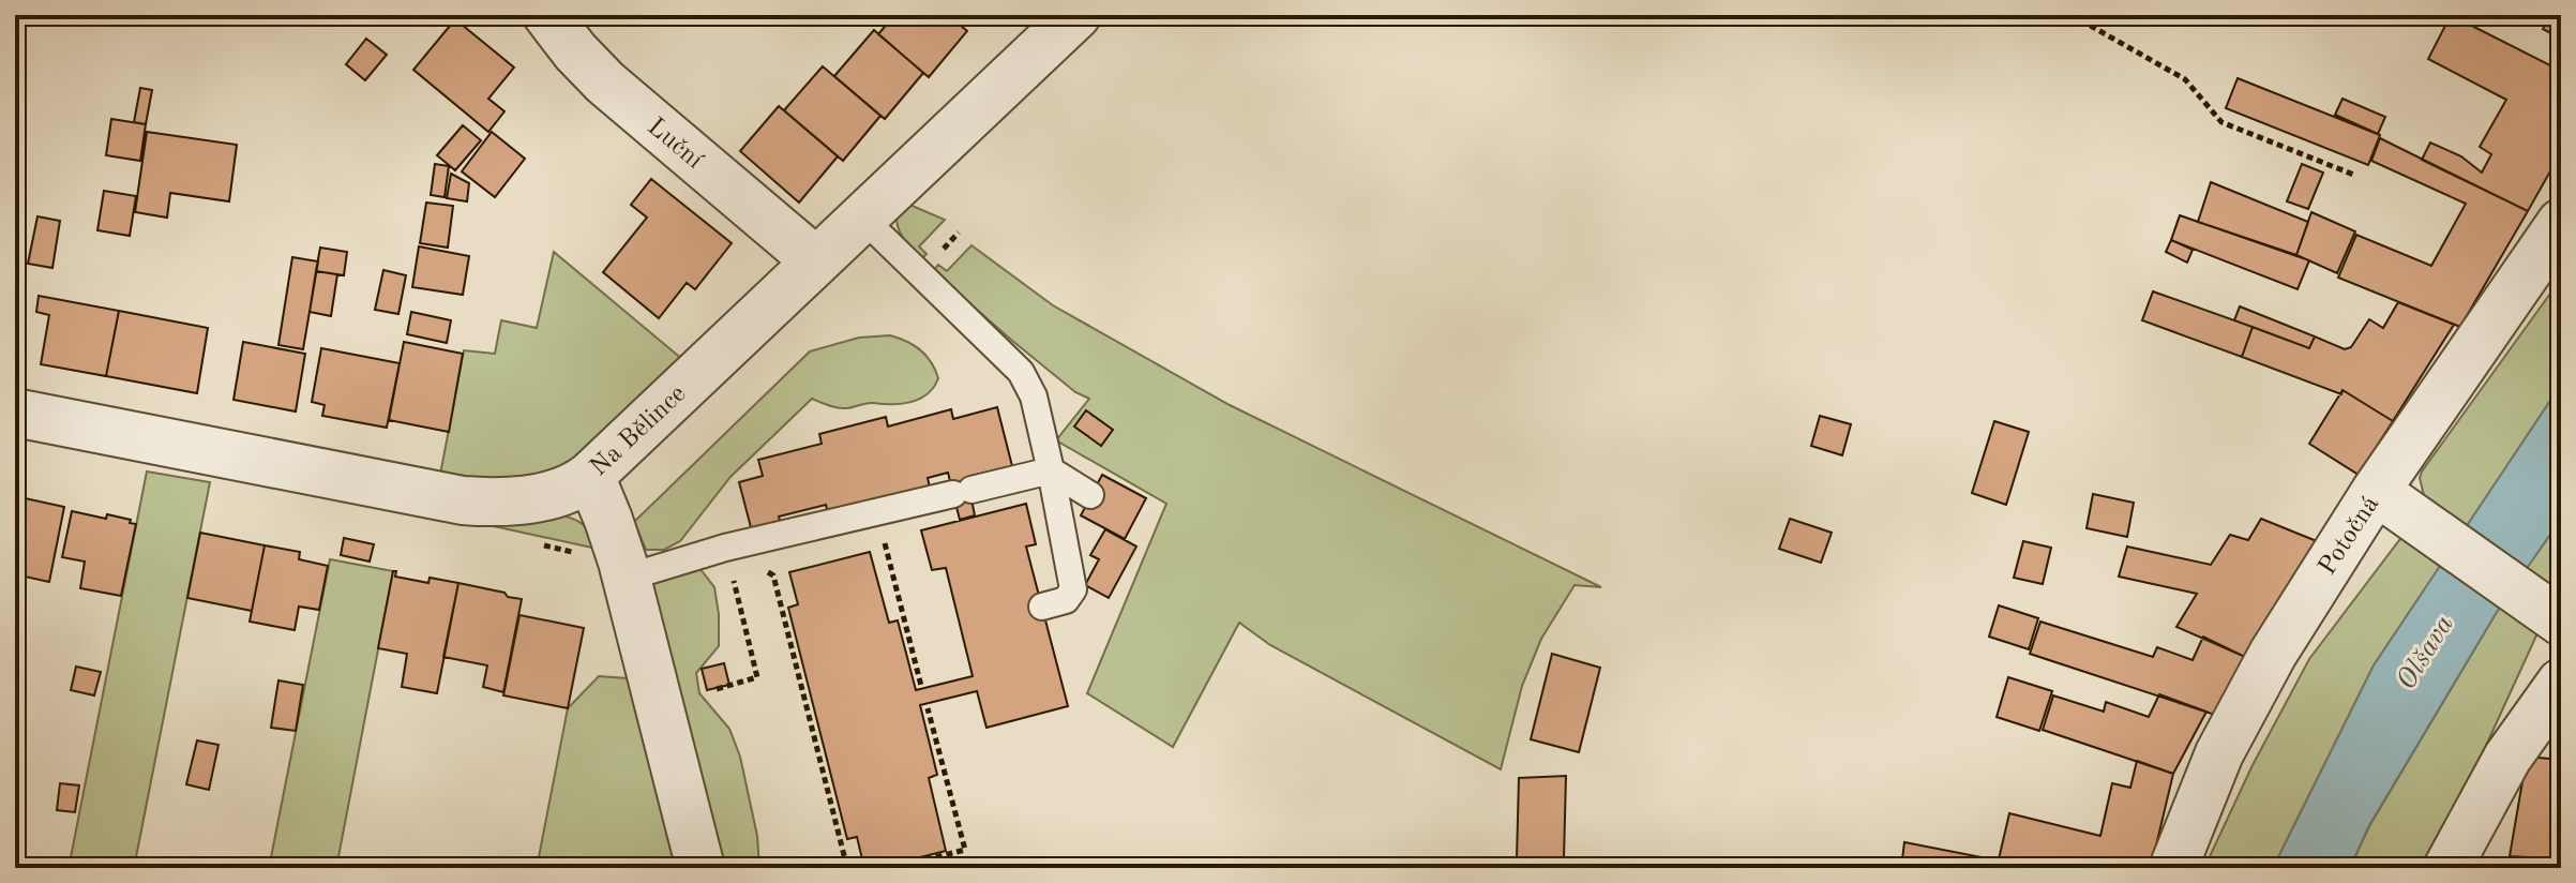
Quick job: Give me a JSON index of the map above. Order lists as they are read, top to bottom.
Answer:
{
  "streets": {
    "street": ["Luční", "Na Bělince", "Potočná"]
  },
  "crossings": [
    ["Luční", "Na Bělince"]
  ],
  "water": ["Olšava"]
}
